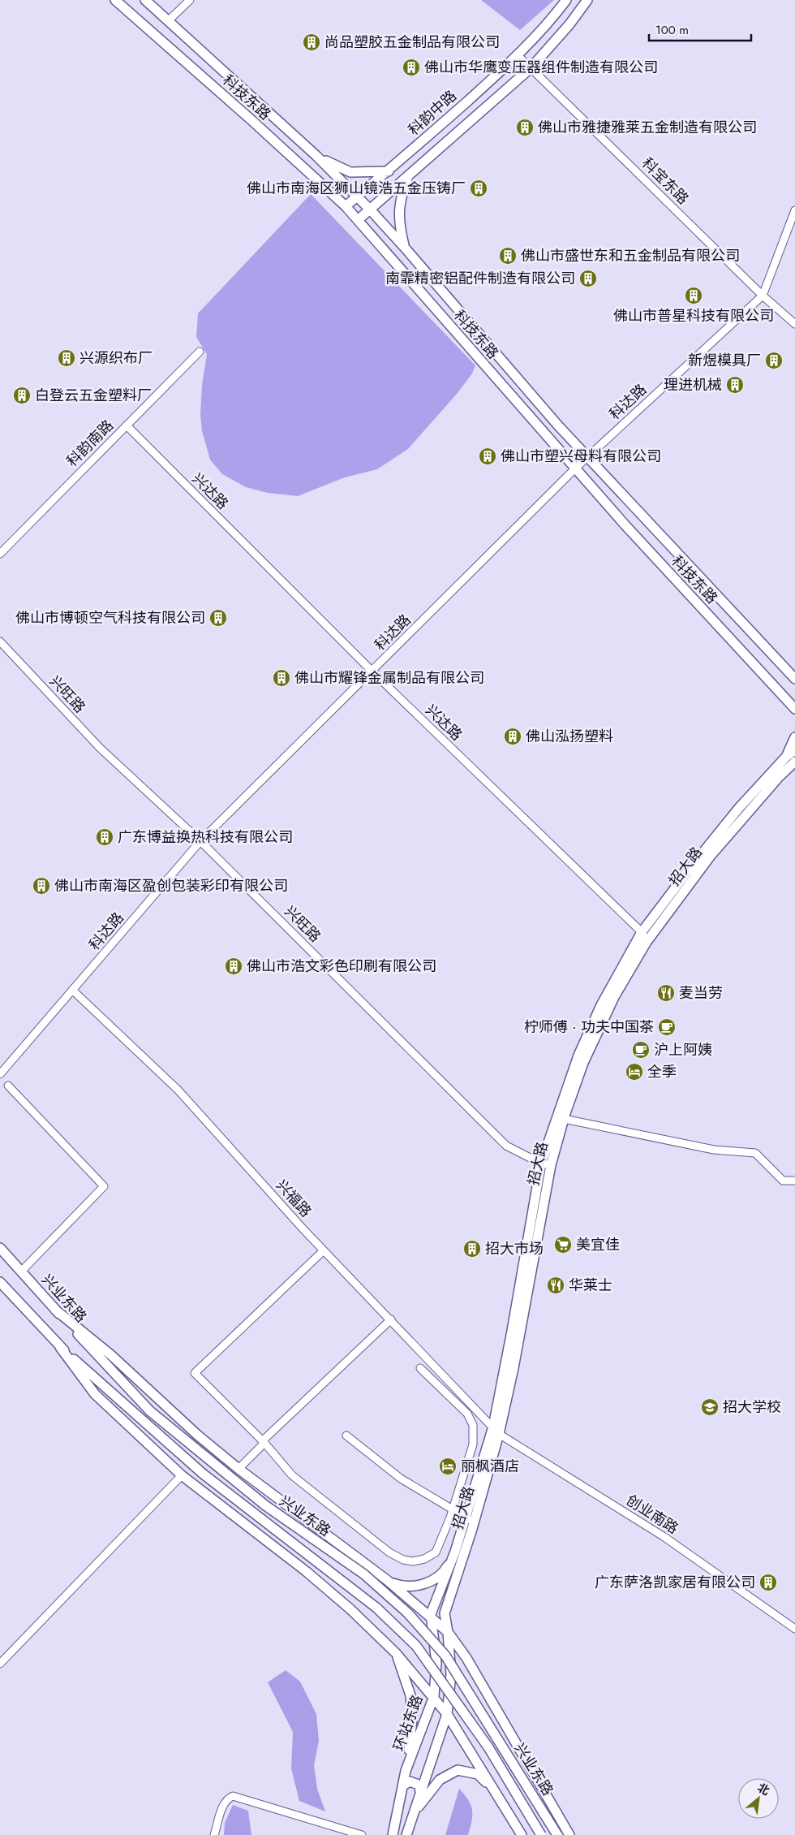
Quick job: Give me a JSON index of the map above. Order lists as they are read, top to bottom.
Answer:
{
  "streets": {
    "main road": [
      "科技东路",
      "科韵中路",
      "招大路",
      "兴业东路",
      "环站东路"
    ],
    "street": [
      "科宝东路",
      "科达路",
      "科韵南路",
      "兴达路",
      "兴旺路",
      "兴福路",
      "创业南路"
    ]
  },
  "crossings": [
    ["科技东路", "科韵中路"],
    ["科技东路", "科达路"],
    ["科韵中路", "科宝东路"],
    ["科宝东路", "科达路"],
    ["科达路", "兴达路"],
    ["科达路", "兴旺路"],
    ["科达路", "兴福路"],
    ["科韵南路", "兴达路"],
    ["兴达路", "招大路"],
    ["兴旺路", "招大路"],
    ["招大路", "兴福路"],
    ["招大路", "创业南路"],
    ["招大路", "环站东路"],
    ["兴福路", "创业南路"]
  ],
  "places": {
    "building": [
      "尚品塑胶五金制品有限公司",
      "佛山市华鹰变压器组件制造有限公司",
      "佛山市雅捷雅莱五金制造有限公司",
      "佛山市南海区狮山镜浩五金压铸厂",
      "佛山市盛世东和五金制品有限公司",
      "南霏精密铝配件制造有限公司",
      "佛山市普星科技有限公司",
      "兴源织布厂",
      "新煜模具厂",
      "理进机械",
      "白登云五金塑料厂",
      "佛山市塑兴母料有限公司",
      "佛山市博顿空气科技有限公司",
      "佛山市耀锋金属制品有限公司",
      "佛山泓扬塑料",
      "广东博益换热科技有限公司",
      "佛山市南海区盈创包装彩印有限公司",
      "佛山市浩文彩色印刷有限公司",
      "招大市场",
      "广东萨洛凯家居有限公司"
    ],
    "restaurant": ["麦当劳", "华莱士"],
    "cafe": ["柠师傅 · 功夫中国茶", "沪上阿姨"],
    "hotel": ["全季", "丽枫酒店"],
    "supermarket": ["美宜佳"],
    "school or university": ["招大学校"]
  },
  "scale_bar": "100 m",
  "north": "top right"
}
